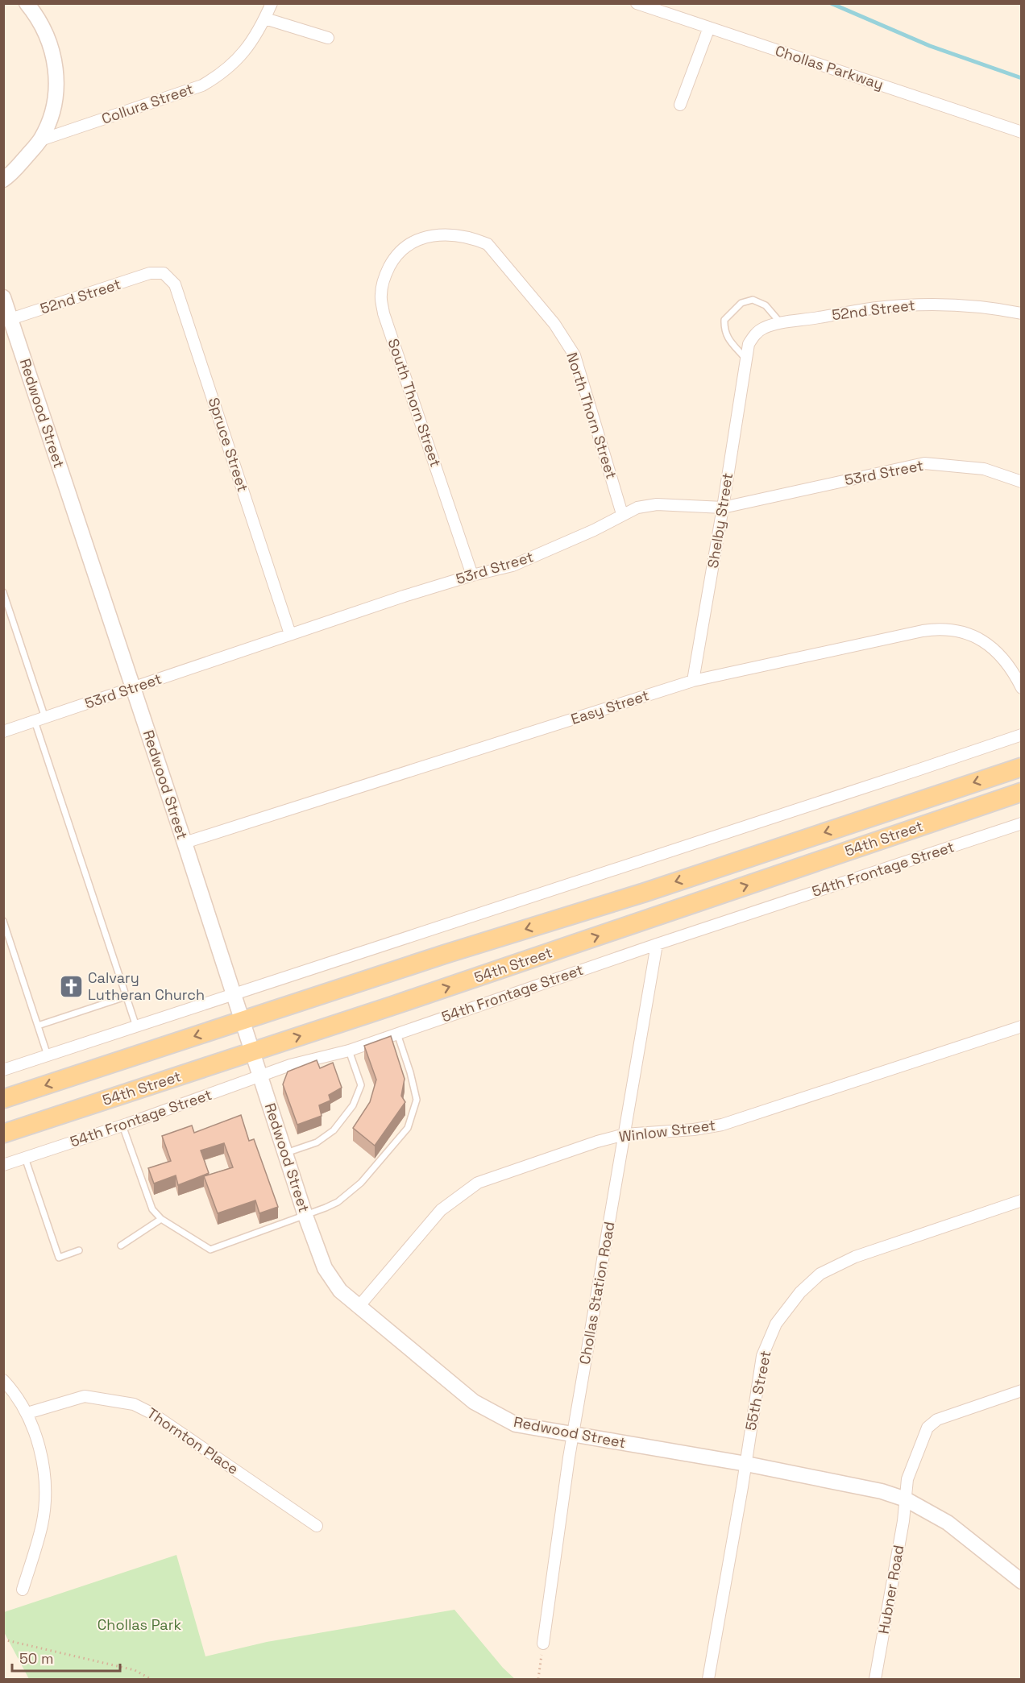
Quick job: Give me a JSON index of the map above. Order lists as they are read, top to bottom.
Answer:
{
  "streets": {
    "main road": ["54th Street"],
    "street": [
      "Chollas Parkway",
      "Collura Street",
      "52nd Street",
      "South Thorn Street",
      "Redwood Street",
      "North Thorn Street",
      "Spruce Street",
      "53rd Street",
      "Shelby Street",
      "Easy Street",
      "54th Frontage Street",
      "Winlow Street",
      "Chollas Station Road",
      "55th Street",
      "Thornton Place",
      "Hubner Road"
    ]
  },
  "crossings": [
    ["52nd Street", "Redwood Street"],
    ["52nd Street", "Spruce Street"],
    ["52nd Street", "Shelby Street"],
    ["South Thorn Street", "North Thorn Street"],
    ["South Thorn Street", "53rd Street"],
    ["Redwood Street", "53rd Street"],
    ["Redwood Street", "Easy Street"],
    ["Redwood Street", "54th Street"],
    ["Redwood Street", "54th Frontage Street"],
    ["Redwood Street", "Winlow Street"],
    ["Redwood Street", "Chollas Station Road"],
    ["Redwood Street", "55th Street"],
    ["Redwood Street", "Hubner Road"],
    ["North Thorn Street", "53rd Street"],
    ["Spruce Street", "53rd Street"],
    ["53rd Street", "Shelby Street"],
    ["Shelby Street", "Easy Street"],
    ["54th Frontage Street", "Chollas Station Road"],
    ["Winlow Street", "Chollas Station Road"]
  ],
  "parks": ["Chollas Park"],
  "places": {
    "church": ["Calvary Lutheran Church"]
  },
  "scale_bar": "50 m"
}
